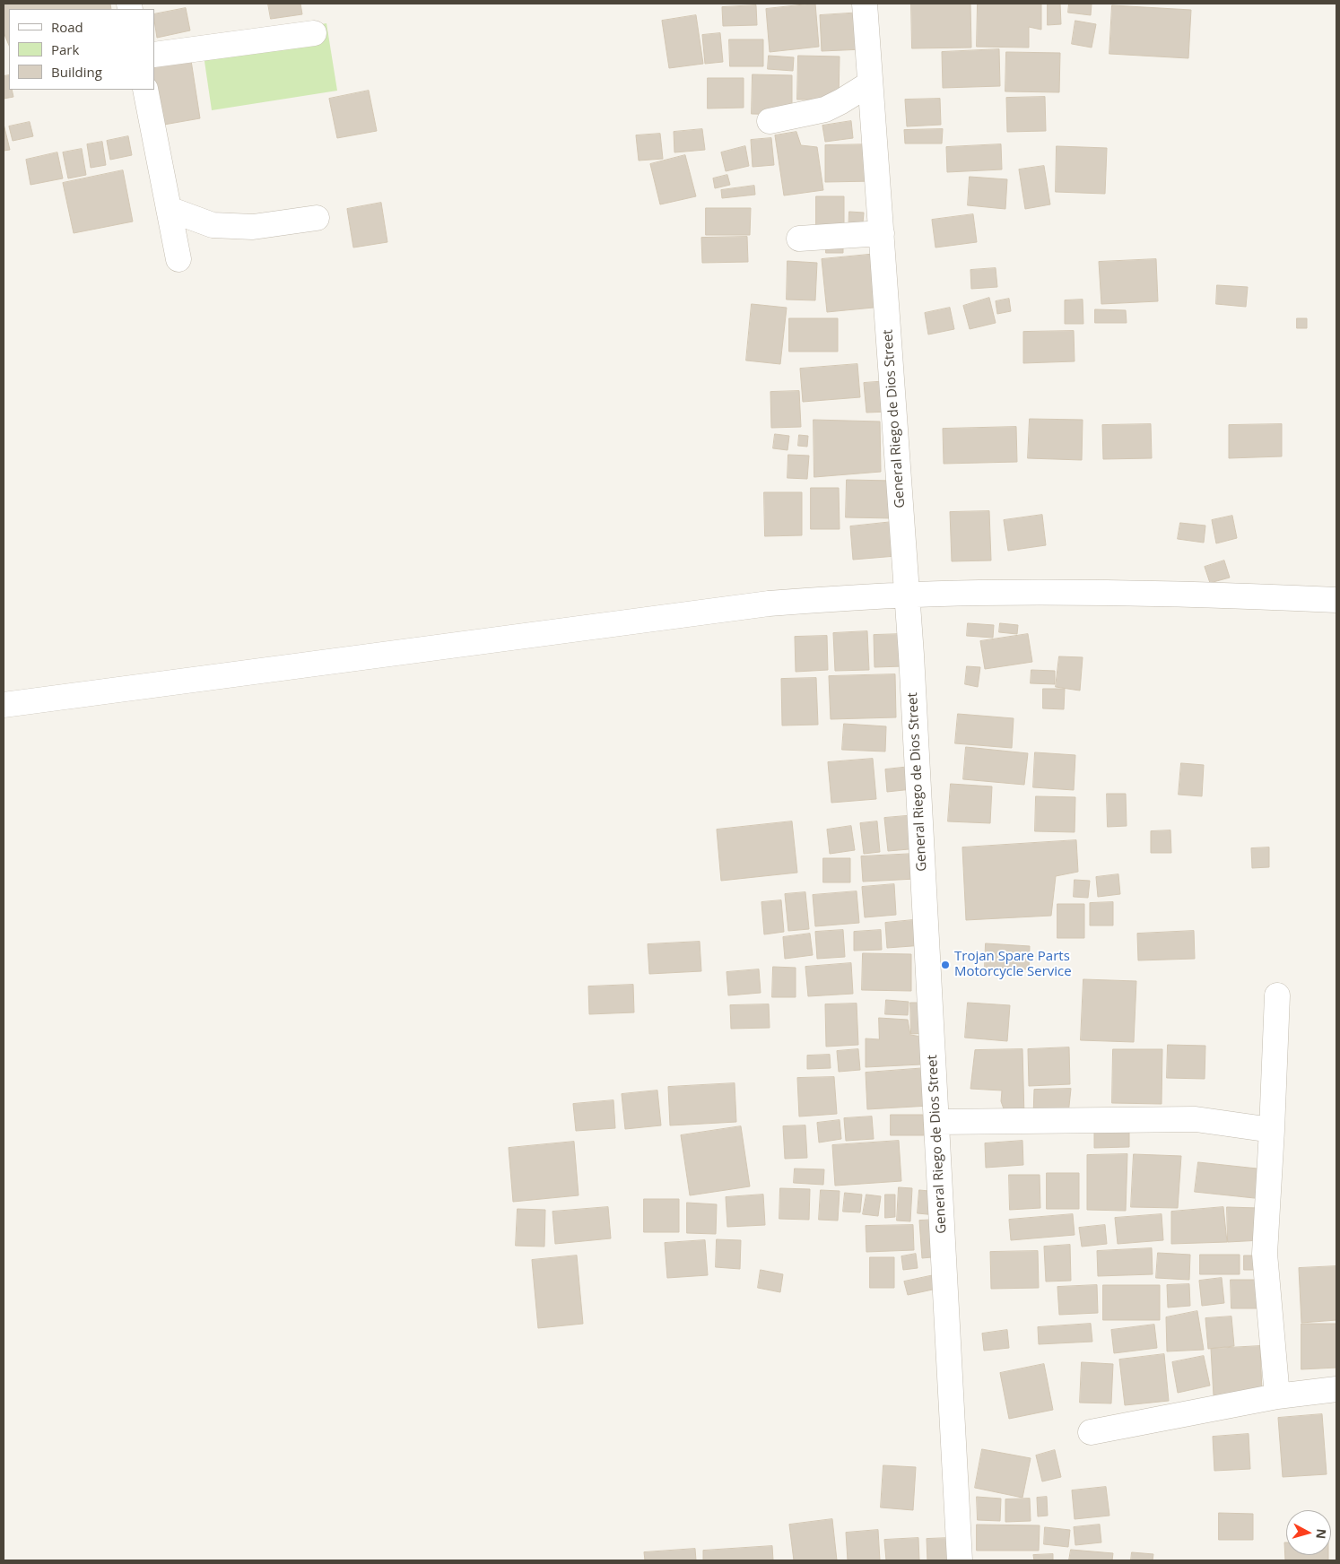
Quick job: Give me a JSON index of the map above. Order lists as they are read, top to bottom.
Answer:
{
  "streets": {
    "street": ["General Riego de Dios Street"]
  },
  "places": ["Trojan Spare Parts Motorcycle Service"],
  "legend": ["Road", "Park", "Building"],
  "north": "right"
}
